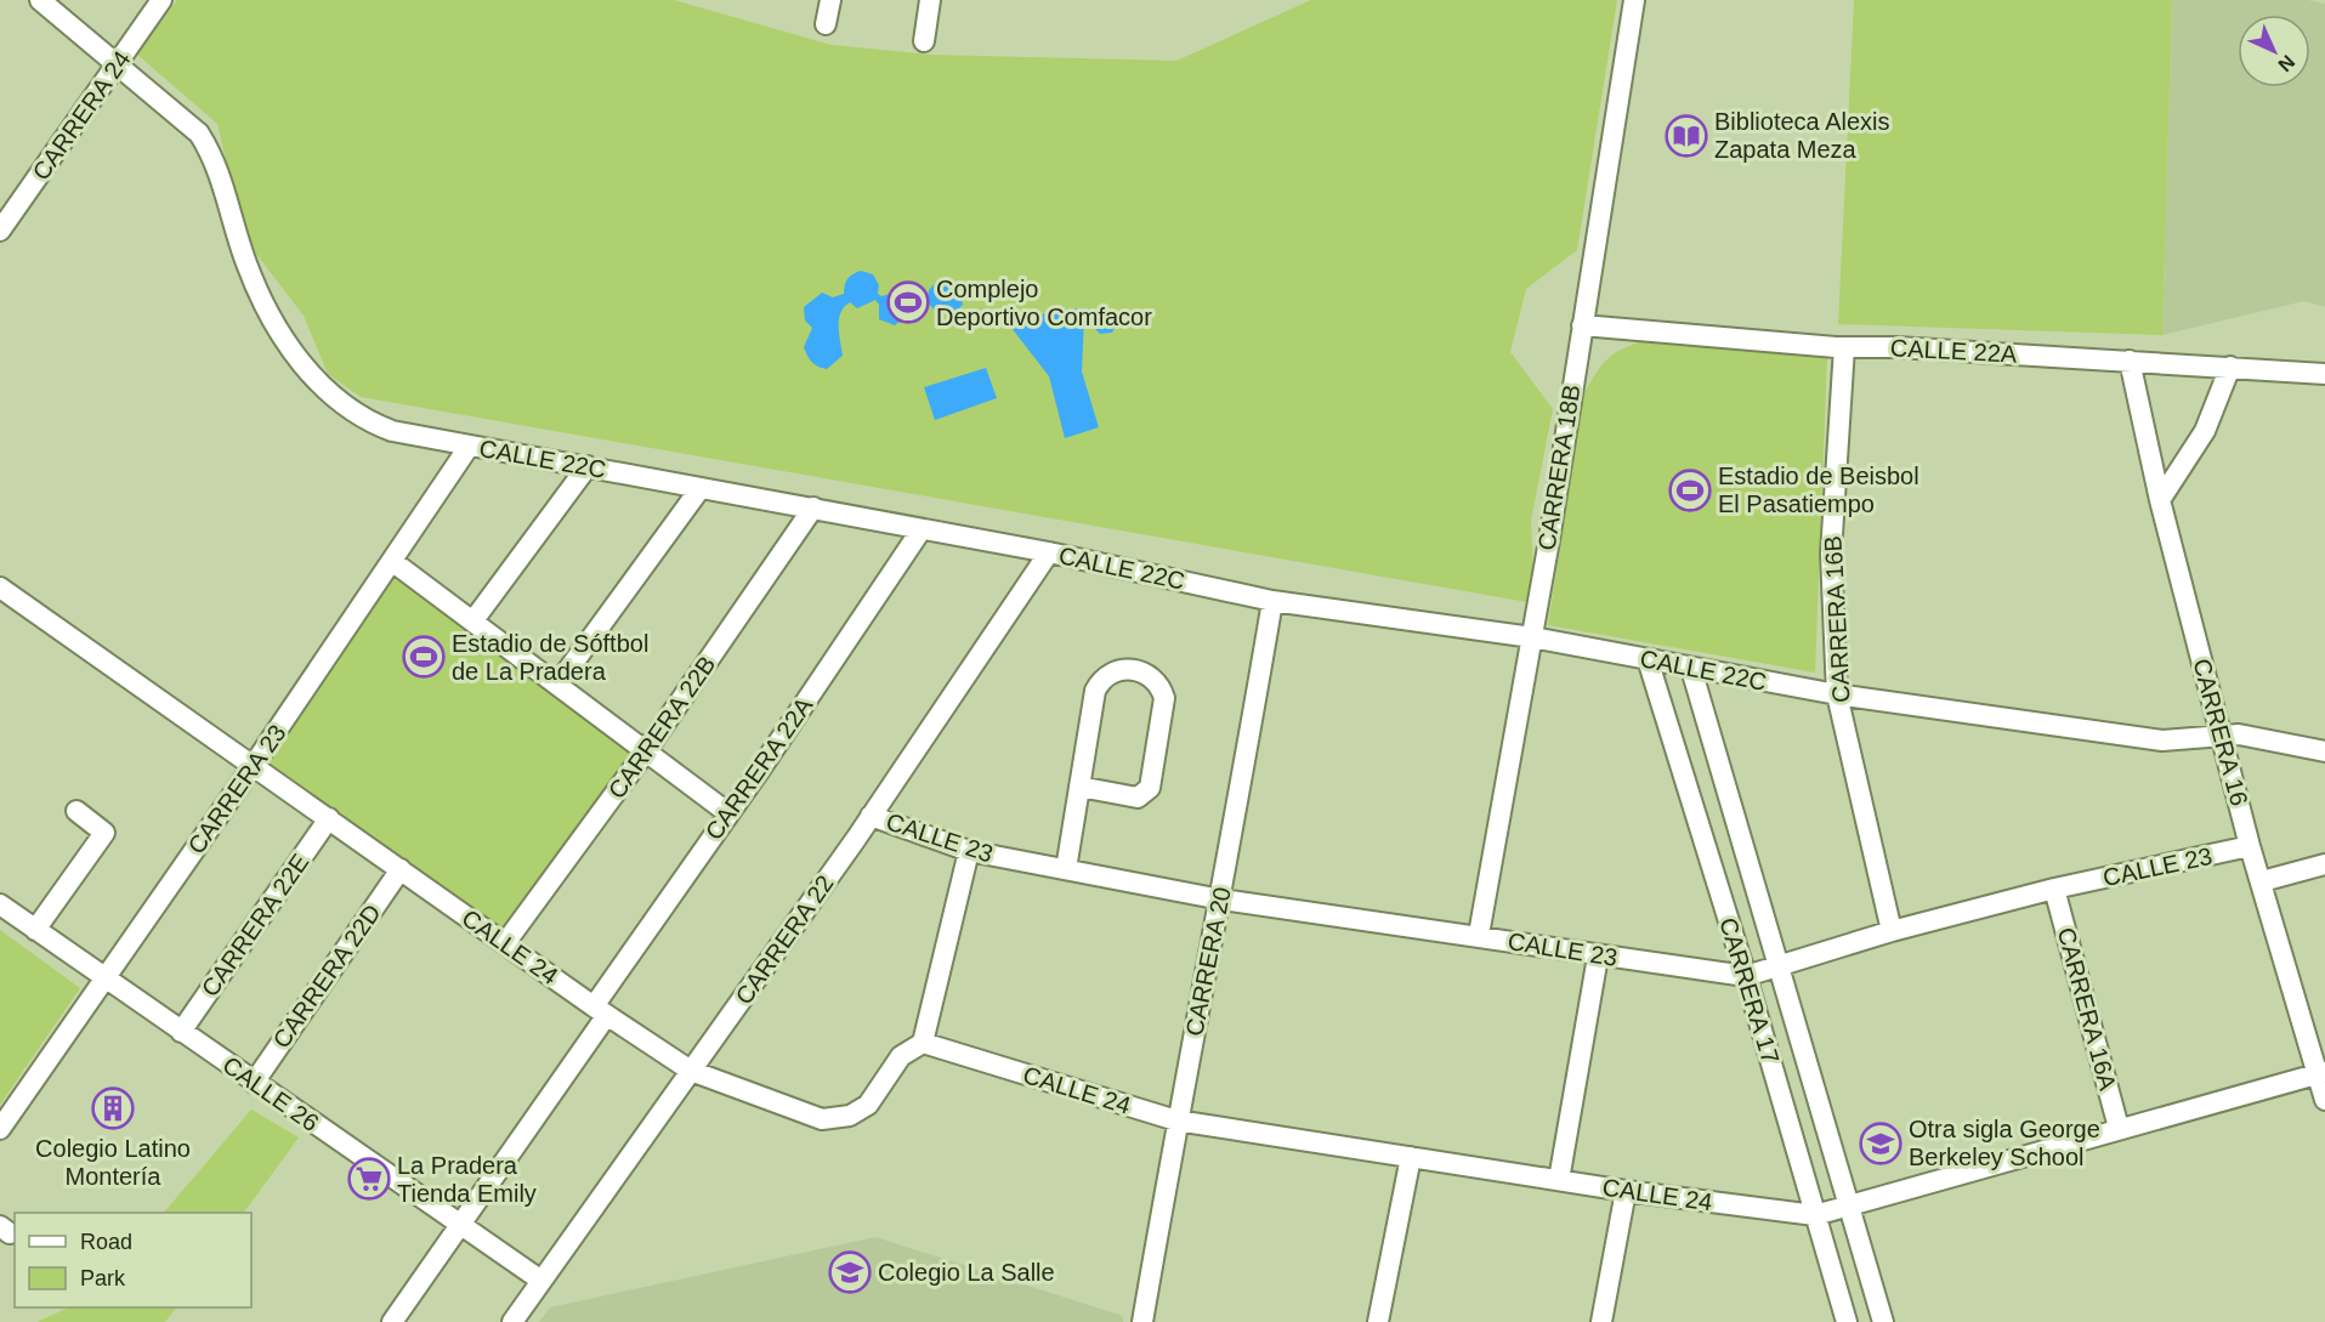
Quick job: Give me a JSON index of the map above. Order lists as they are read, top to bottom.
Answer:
{
  "streets": {
    "street": [
      "CARRERA 24",
      "CALLE 22A",
      "CALLE 22C",
      "CARRERA 18B",
      "CARRERA 16B",
      "CARRERA 22B",
      "CARRERA 16",
      "CARRERA 22A",
      "CARRERA 23",
      "CALLE 23",
      "CARRERA 22E",
      "CARRERA 22",
      "CALLE 24",
      "CARRERA 20",
      "CARRERA 22D",
      "CARRERA 17",
      "CARRERA 16A",
      "CALLE 26"
    ]
  },
  "crossings": [
    ["CARRERA 24", "CALLE 22C"],
    ["CALLE 22A", "CARRERA 18B"],
    ["CALLE 22A", "CARRERA 16B"],
    ["CALLE 22A", "CARRERA 16"],
    ["CALLE 22C", "CARRERA 18B"],
    ["CALLE 22C", "CARRERA 16B"],
    ["CALLE 22C", "CARRERA 22B"],
    ["CALLE 22C", "CARRERA 16"],
    ["CALLE 22C", "CARRERA 22A"],
    ["CALLE 22C", "CARRERA 23"],
    ["CALLE 22C", "CARRERA 22"],
    ["CALLE 22C", "CARRERA 20"],
    ["CALLE 22C", "CARRERA 17"],
    ["CARRERA 18B", "CALLE 23"],
    ["CARRERA 16B", "CALLE 23"],
    ["CARRERA 22B", "CALLE 24"],
    ["CARRERA 16", "CALLE 23"],
    ["CARRERA 16", "CALLE 24"],
    ["CARRERA 22A", "CALLE 24"],
    ["CARRERA 22A", "CALLE 26"],
    ["CARRERA 23", "CALLE 24"],
    ["CARRERA 23", "CALLE 26"],
    ["CALLE 23", "CARRERA 22"],
    ["CALLE 23", "CARRERA 20"],
    ["CALLE 23", "CARRERA 17"],
    ["CALLE 23", "CARRERA 16A"],
    ["CARRERA 22E", "CALLE 24"],
    ["CARRERA 22E", "CALLE 26"],
    ["CARRERA 22", "CALLE 24"],
    ["CARRERA 22", "CALLE 26"],
    ["CALLE 24", "CARRERA 20"],
    ["CALLE 24", "CARRERA 22D"],
    ["CALLE 24", "CARRERA 17"],
    ["CALLE 24", "CARRERA 16A"],
    ["CARRERA 22D", "CALLE 26"]
  ],
  "places": {
    "library": ["Biblioteca Alexis Zapata Meza"],
    "sports": ["Complejo Deportivo Comfacor", "Estadio de Beisbol El Pasatiempo", "Estadio de Sóftbol de La Pradera"],
    "building": ["Colegio Latino Montería"],
    "school or university": ["Otra sigla George Berkeley School", "Colegio La Salle"],
    "supermarket": ["La Pradera Tienda Emily"]
  },
  "legend": ["Road", "Park"],
  "north": "bottom right"
}
